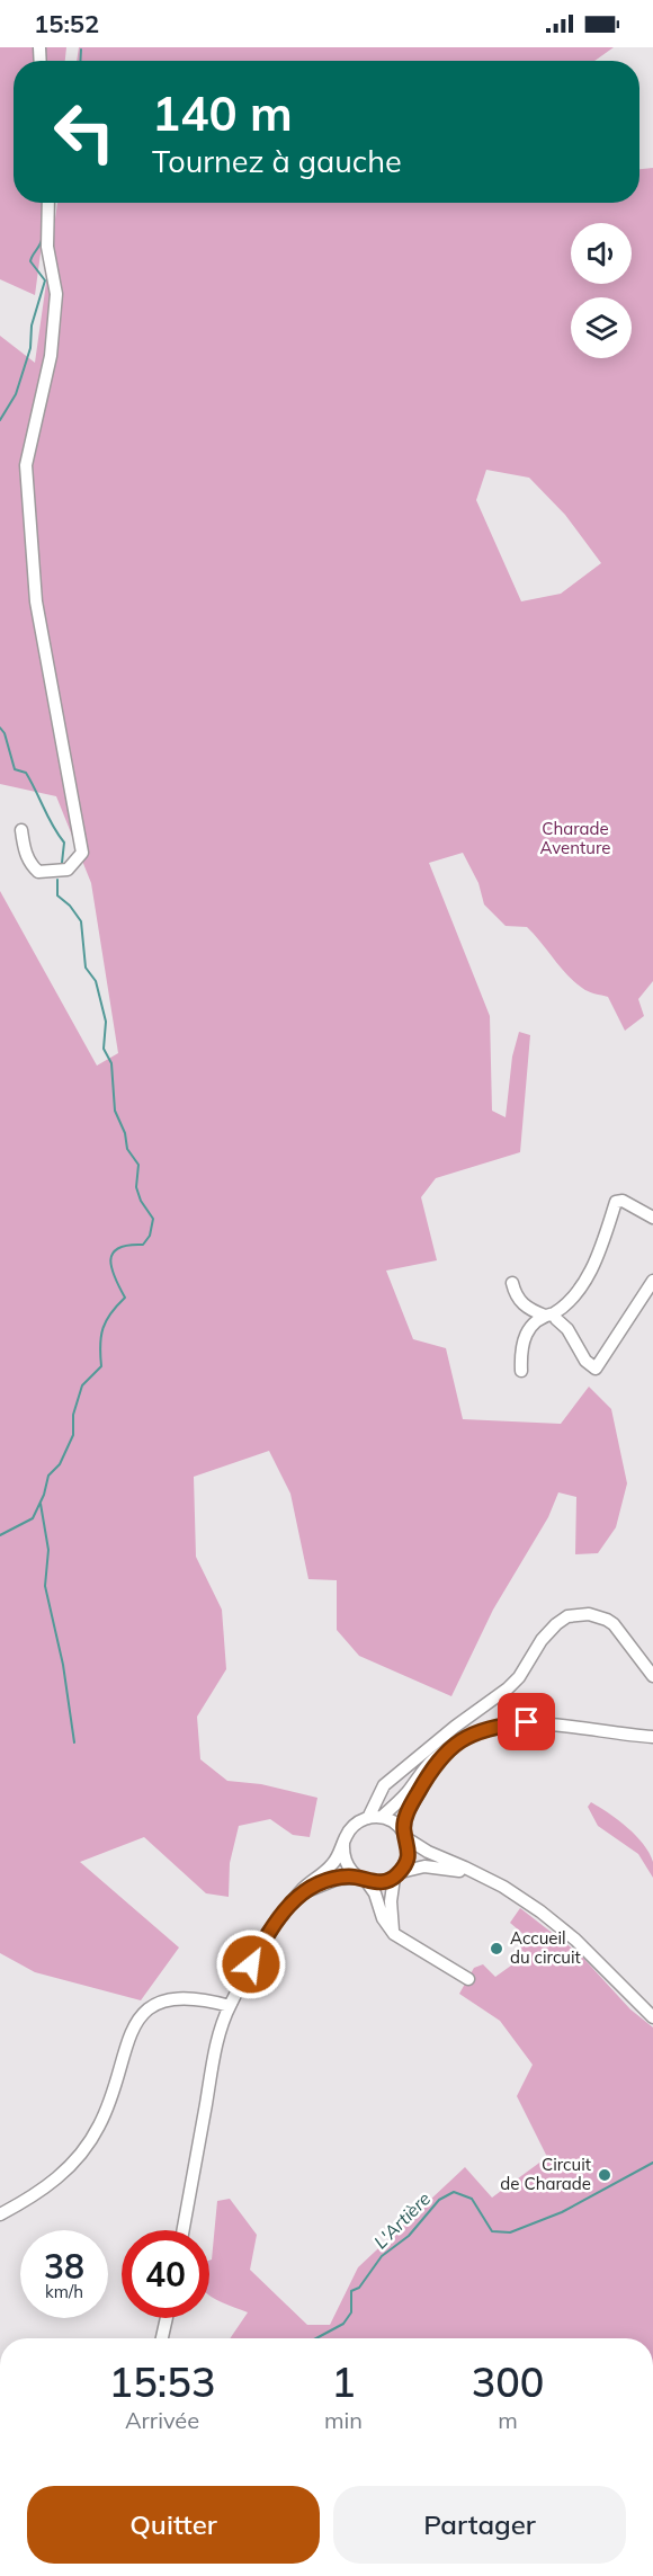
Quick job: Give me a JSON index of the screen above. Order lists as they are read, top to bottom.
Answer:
{
  "water": ["L'Artière"],
  "parks": ["Charade Aventure"],
  "places": ["Accueil du circuit", "Circuit de Charade"],
  "page": {
    "status": "15:52",
    "turn": ["140 m", "Tournez à gauche"],
    "speed": "38 km/h",
    "limit": "40",
    "eta": [
      "15:53",
      "Arrivée",
      "1",
      "min",
      "300",
      "m"
    ],
    "buttons": ["Quitter", "Partager"]
  }
}
